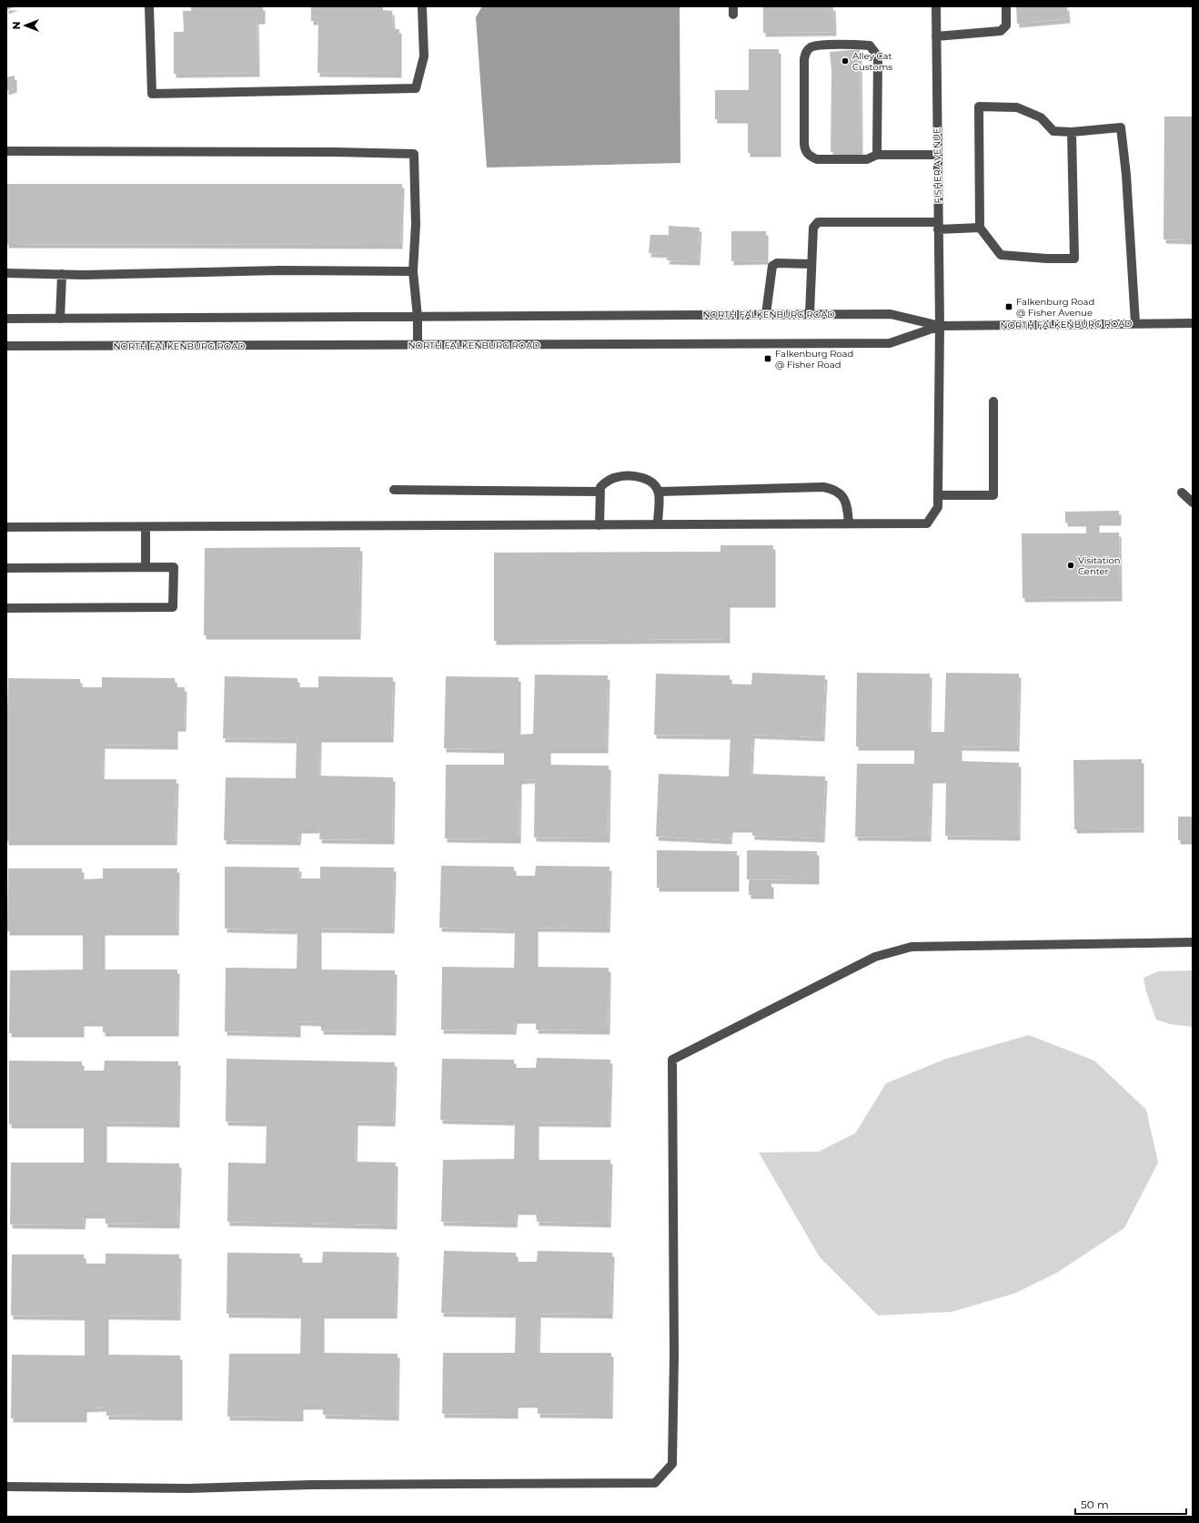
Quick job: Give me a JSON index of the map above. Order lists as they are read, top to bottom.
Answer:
{
  "streets": {
    "street": ["FISHER AVENUE", "NORTH FALKENBURG ROAD"]
  },
  "crossings": [
    ["FISHER AVENUE", "NORTH FALKENBURG ROAD"]
  ],
  "places": {
    "other": ["Alley Cat Customs", "Visitation Center"],
    "transit": ["Falkenburg Road @ Fisher Avenue", "Falkenburg Road @ Fisher Road"]
  },
  "scale_bar": "50 m",
  "north": "left"
}
